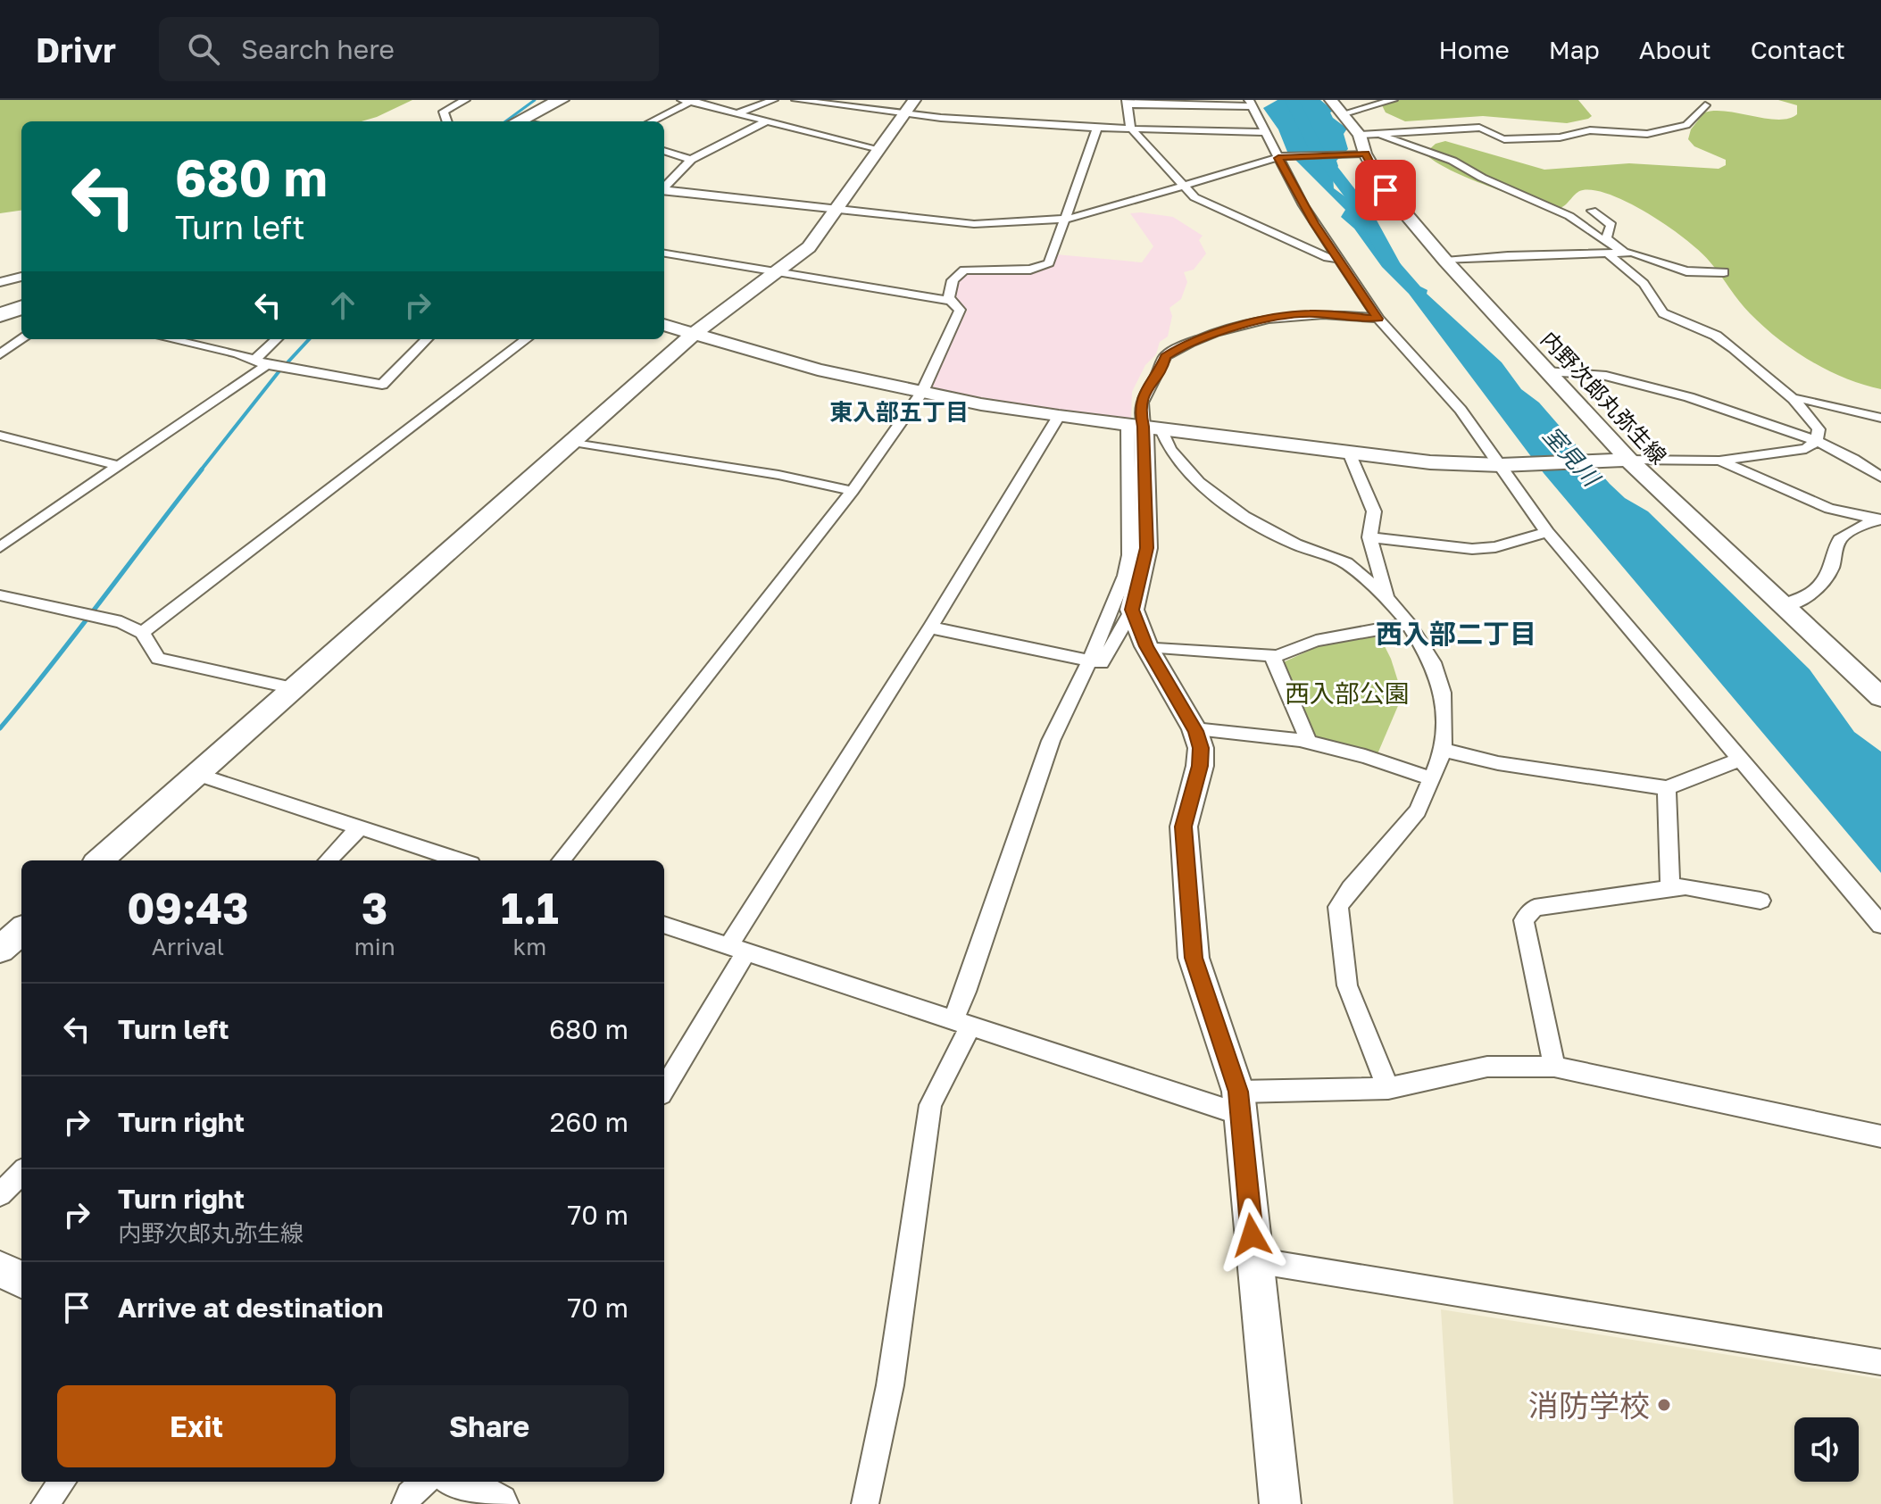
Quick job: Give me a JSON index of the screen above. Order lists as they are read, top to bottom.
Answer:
{
  "streets": {
    "street": ["内野次郎丸弥生線"]
  },
  "districts": ["東入部五丁目", "西入部二丁目"],
  "water": ["室見川"],
  "parks": ["西入部公園"],
  "places": ["消防学校"],
  "page": {
    "header": "Drivr",
    "search": "Search here",
    "nav": [
      "Home",
      "Map",
      "About",
      "Contact"
    ],
    "turn": ["680 m", "Turn left"],
    "eta": [
      "09:43",
      "Arrival",
      "3",
      "min",
      "1.1",
      "km"
    ],
    "list": [
      {
        "name": "Turn left",
        "value": "680 m"
      },
      {
        "name": "Turn right",
        "value": "260 m"
      },
      {
        "name": "Turn right",
        "note": "内野次郎丸弥生線",
        "value": "70 m"
      },
      {
        "name": "Arrive at destination",
        "value": "70 m"
      }
    ],
    "buttons": ["Exit", "Share"]
  }
}
